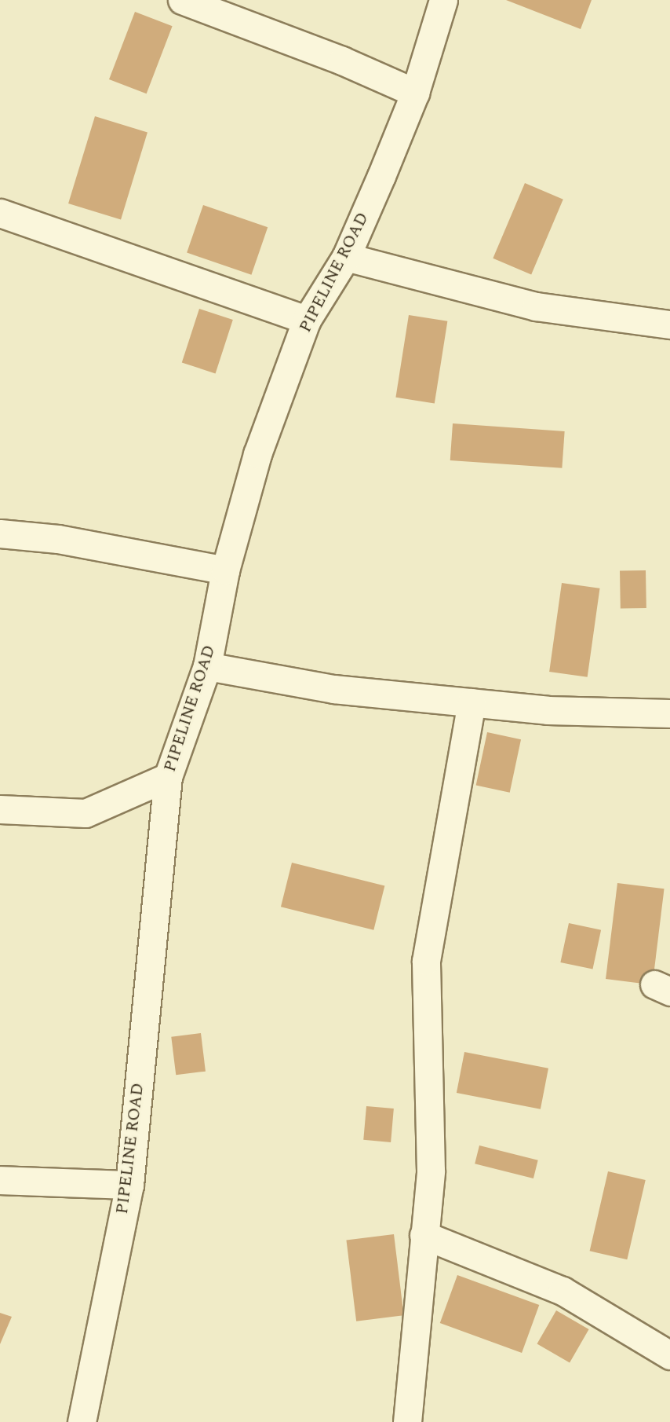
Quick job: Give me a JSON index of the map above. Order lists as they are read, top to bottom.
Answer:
{
  "streets": {
    "street": ["PIPELINE ROAD"]
  }
}
